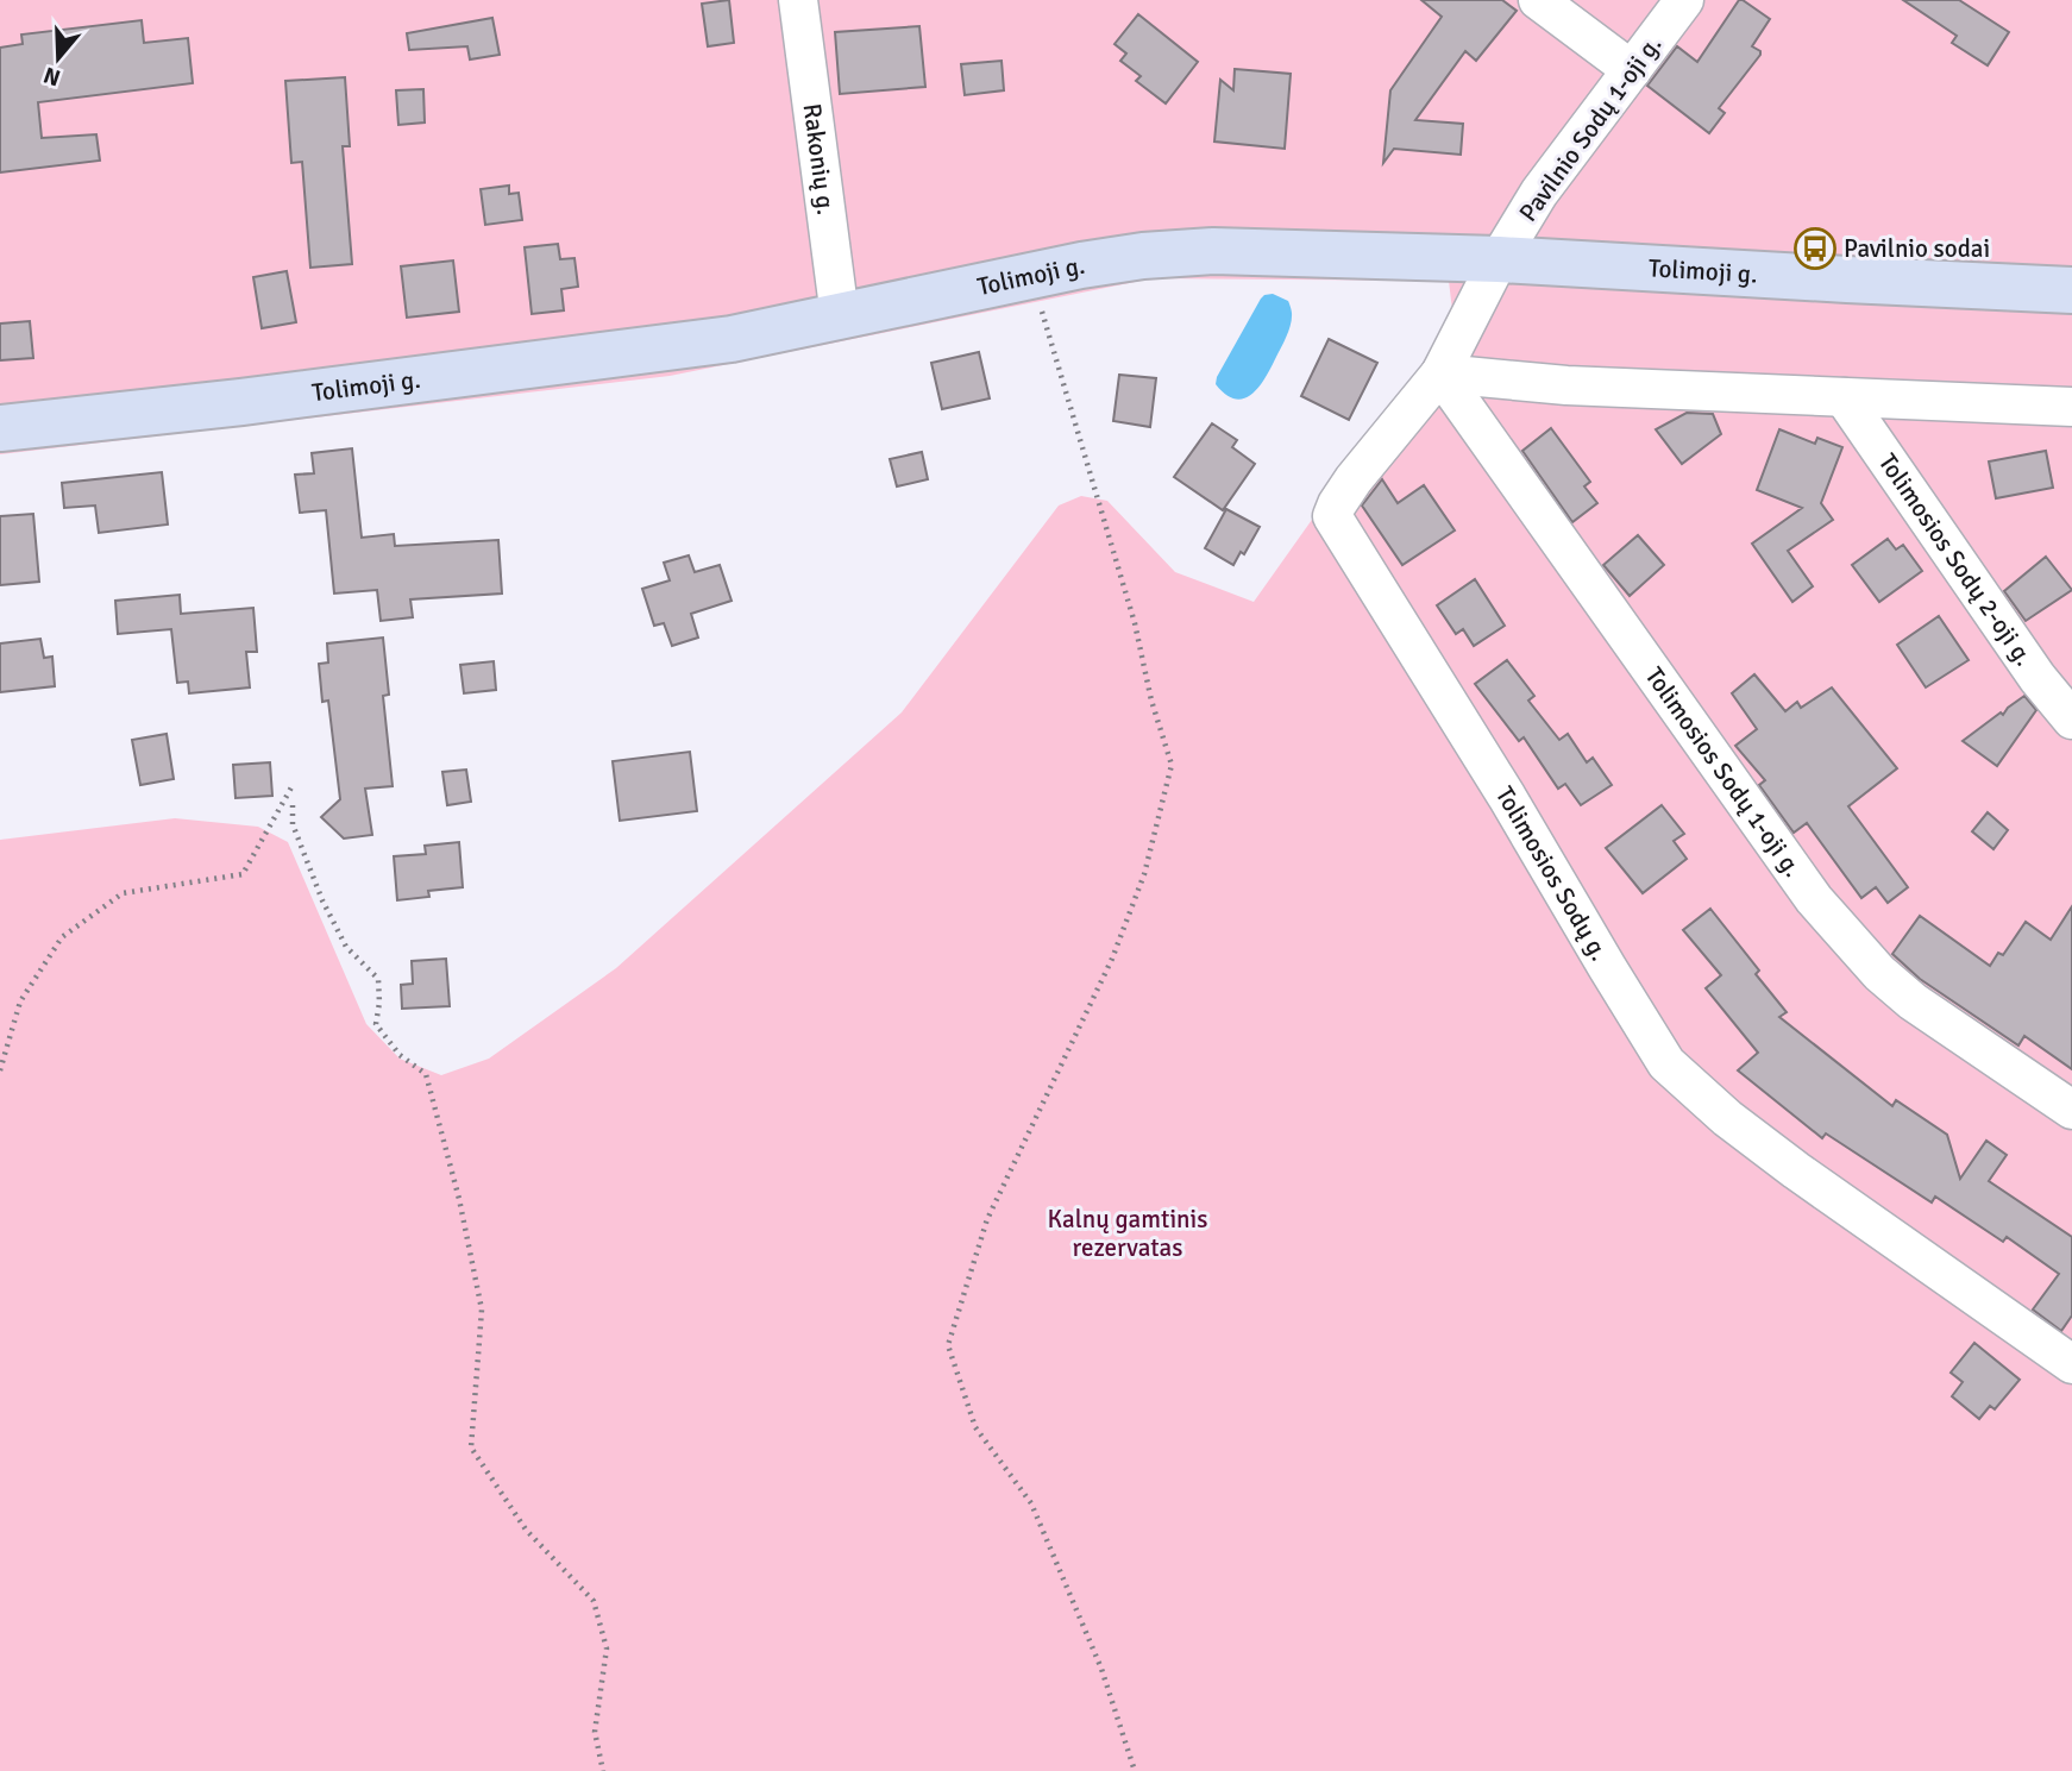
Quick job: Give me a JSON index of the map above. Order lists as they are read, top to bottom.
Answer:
{
  "streets": {
    "street": [
      "Pavilnio Sodų 1-oji g.",
      "Rakonių g.",
      "Tolimoji g.",
      "Tolimosios Sodų 2-oji g.",
      "Tolimosios Sodų 1-oji g.",
      "Tolimosios Sodų g."
    ]
  },
  "crossings": [
    ["Pavilnio Sodų 1-oji g.", "Tolimoji g."],
    ["Pavilnio Sodų 1-oji g.", "Tolimosios Sodų g."],
    ["Rakonių g.", "Tolimoji g."],
    ["Tolimoji g.", "Tolimosios Sodų g."],
    ["Tolimosios Sodų 1-oji g.", "Tolimosios Sodų g."]
  ],
  "parks": ["Kalnų gamtinis rezervatas"],
  "places": {
    "bus stop": ["Pavilnio sodai"]
  },
  "north": "bottom"
}
